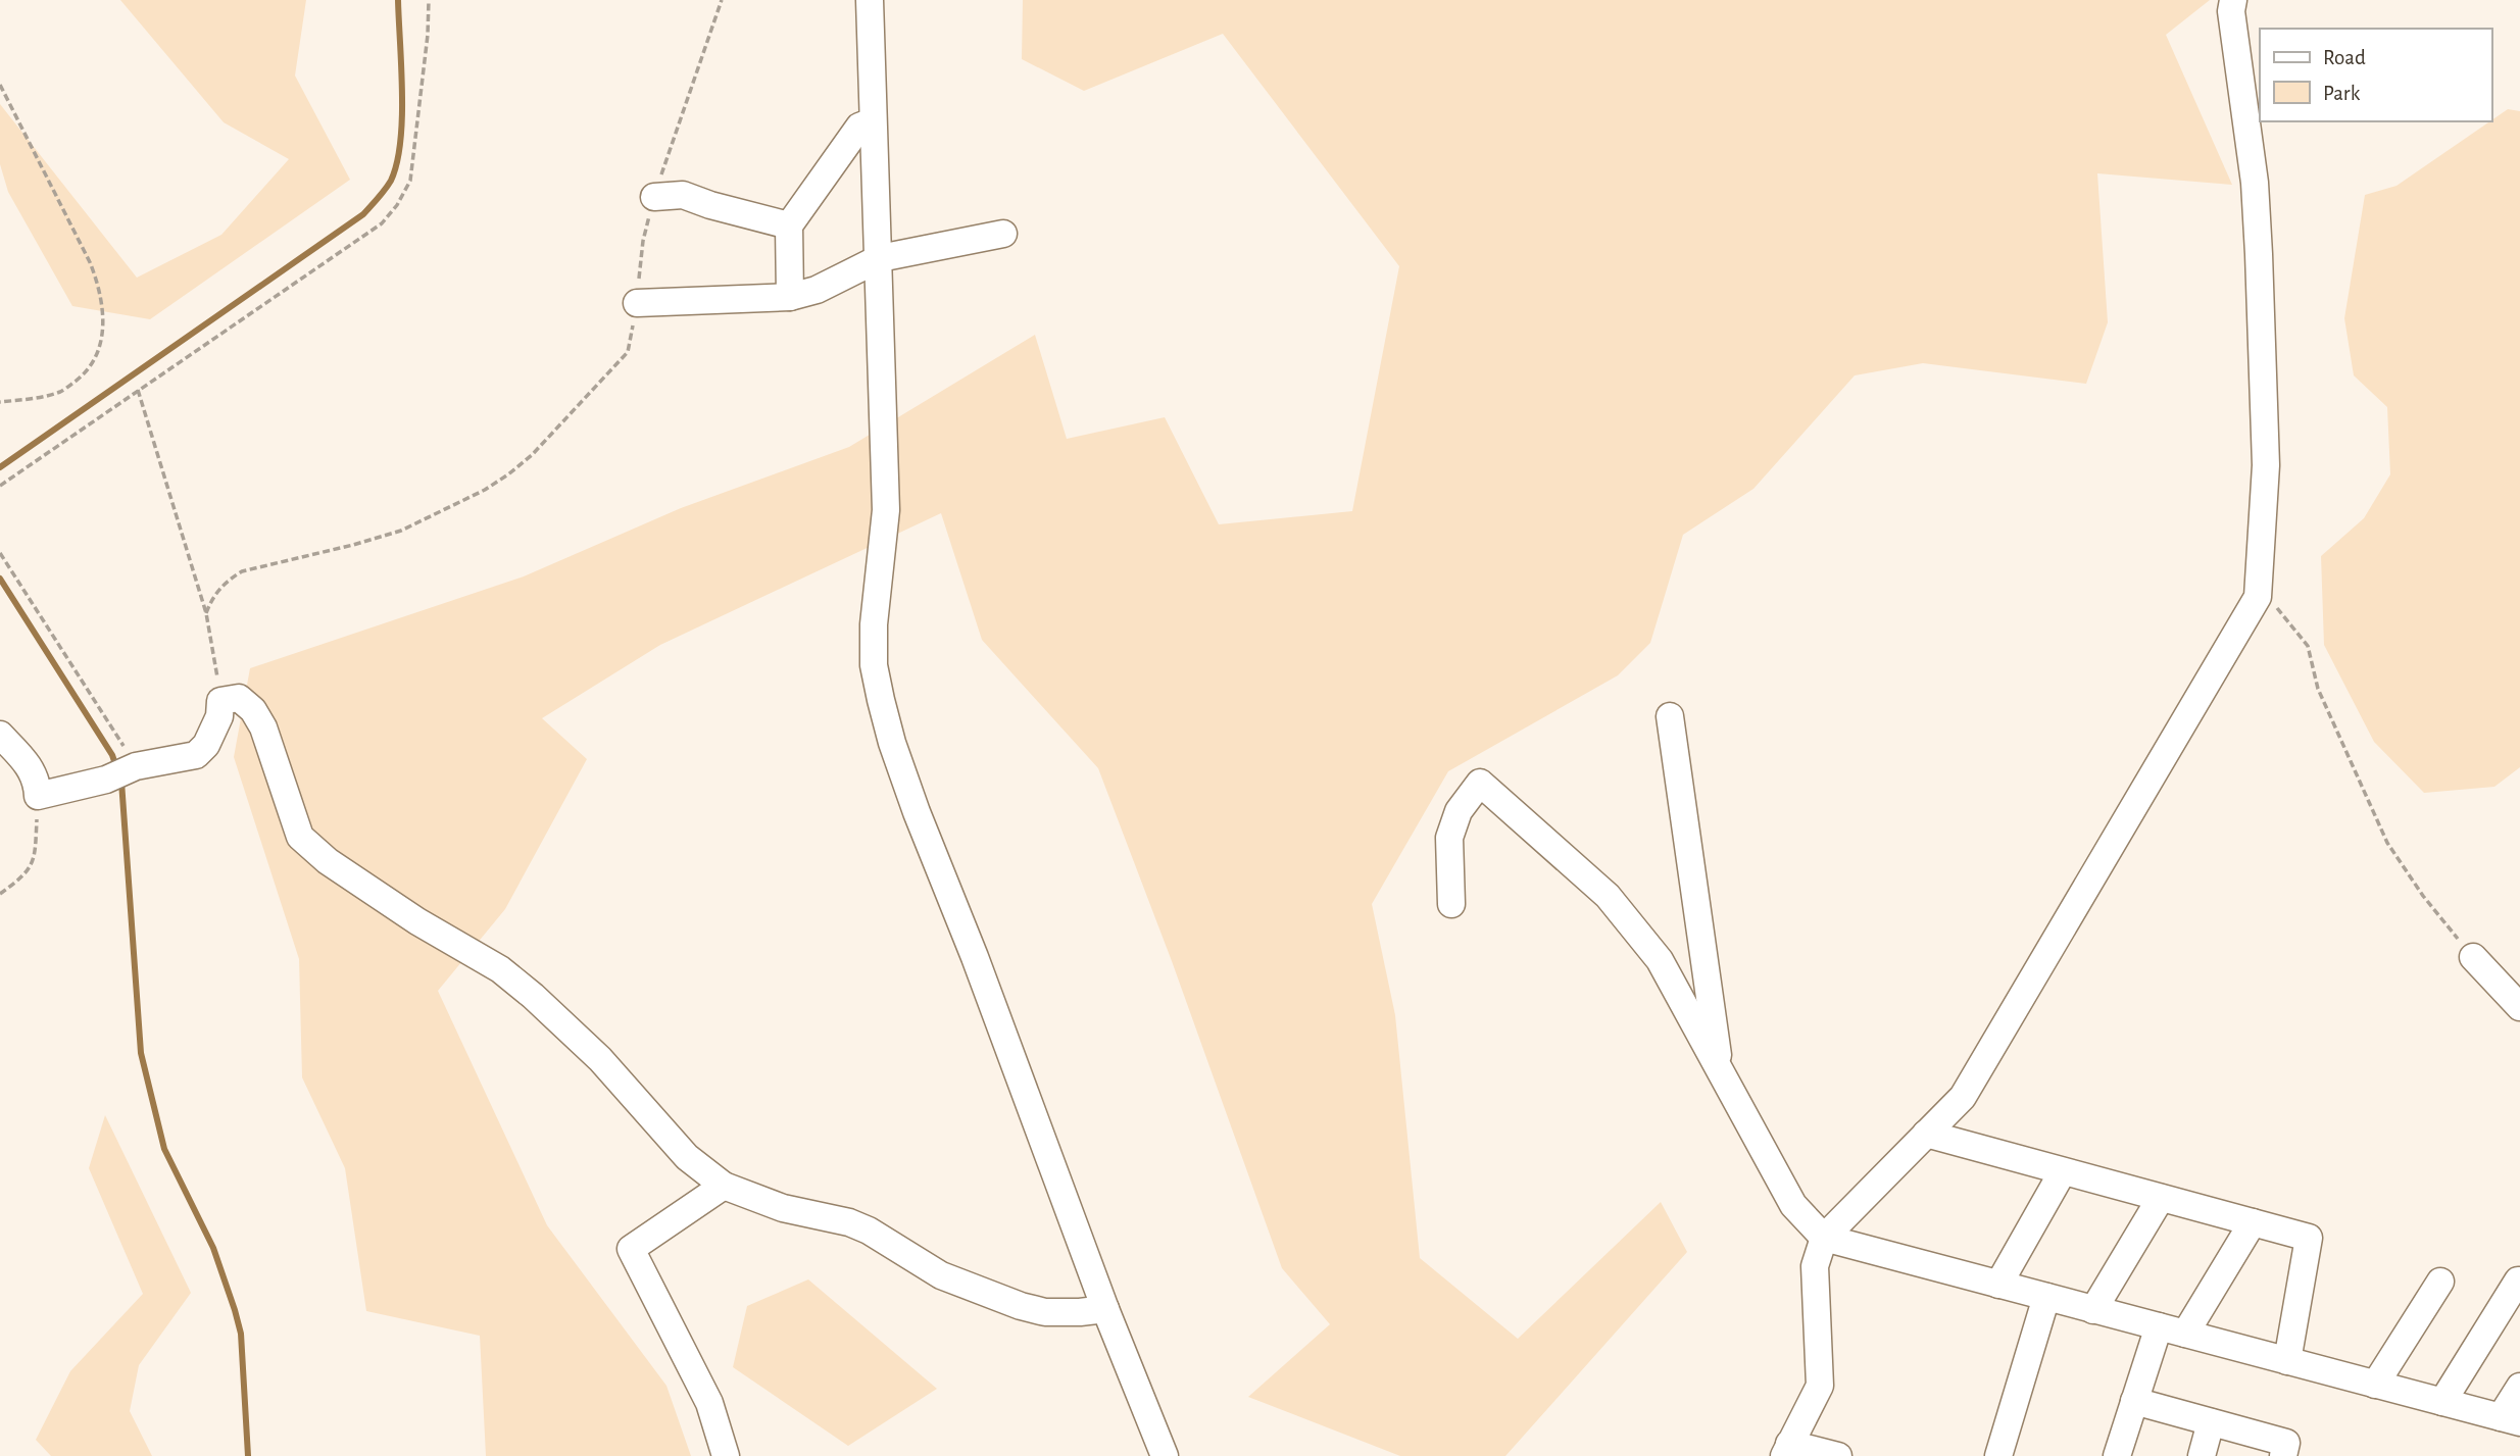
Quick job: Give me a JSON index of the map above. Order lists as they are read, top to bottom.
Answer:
{
  "legend": ["Road", "Park"]
}
